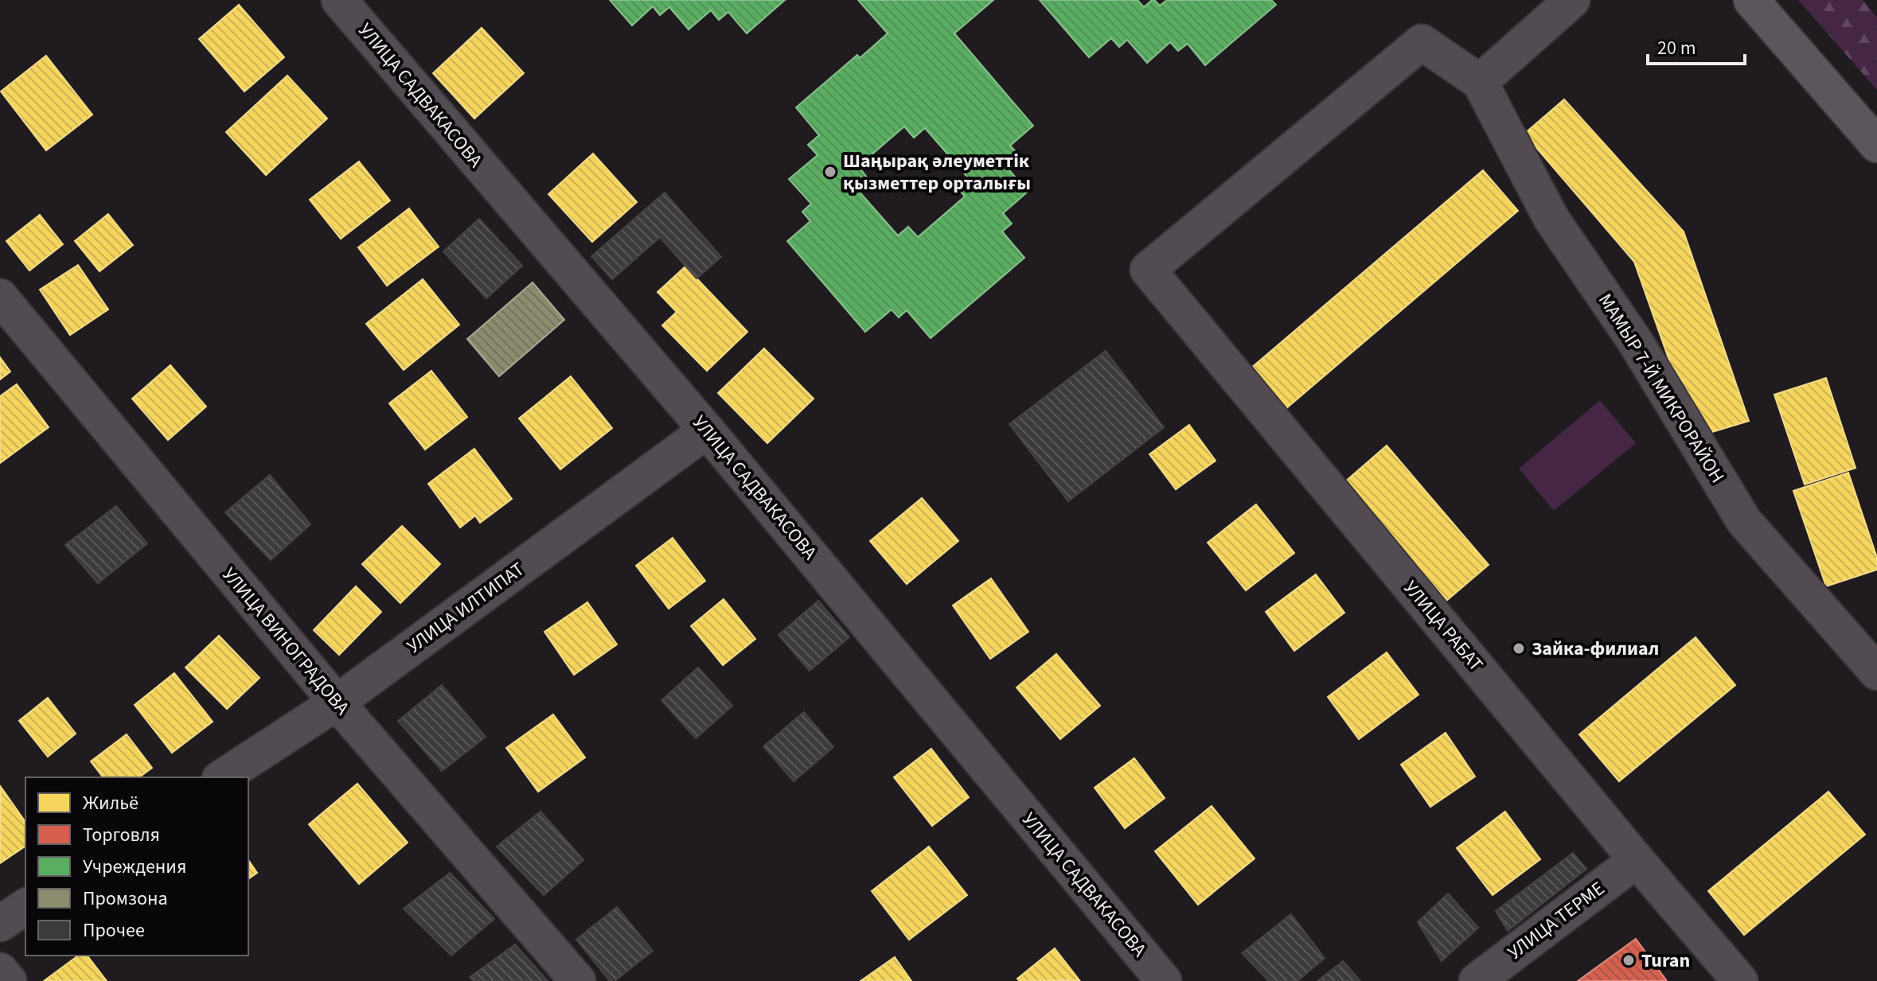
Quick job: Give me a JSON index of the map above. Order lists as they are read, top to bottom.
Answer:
{
  "streets": {
    "street": [
      "УЛИЦА САДВАКАСОВА",
      "МАМЫР 7-Й МИКРОРАЙОН",
      "УЛИЦА ИЛТИПАТ",
      "УЛИЦА РАБАТ",
      "УЛИЦА ВИНОГРАДОВА",
      "УЛИЦА ТЕРМЕ"
    ]
  },
  "crossings": [
    ["УЛИЦА САДВАКАСОВА", "УЛИЦА ИЛТИПАТ"],
    ["МАМЫР 7-Й МИКРОРАЙОН", "УЛИЦА РАБАТ"],
    ["УЛИЦА ИЛТИПАТ", "УЛИЦА ВИНОГРАДОВА"],
    ["УЛИЦА РАБАТ", "УЛИЦА ТЕРМЕ"]
  ],
  "places": ["Шаңырақ әлеуметтік қызметтер орталығы", "Зайка-филиал", "Turan"],
  "legend": [
    "Жильё",
    "Торговля",
    "Учреждения",
    "Промзона",
    "Прочее"
  ],
  "scale_bar": "20 m"
}
